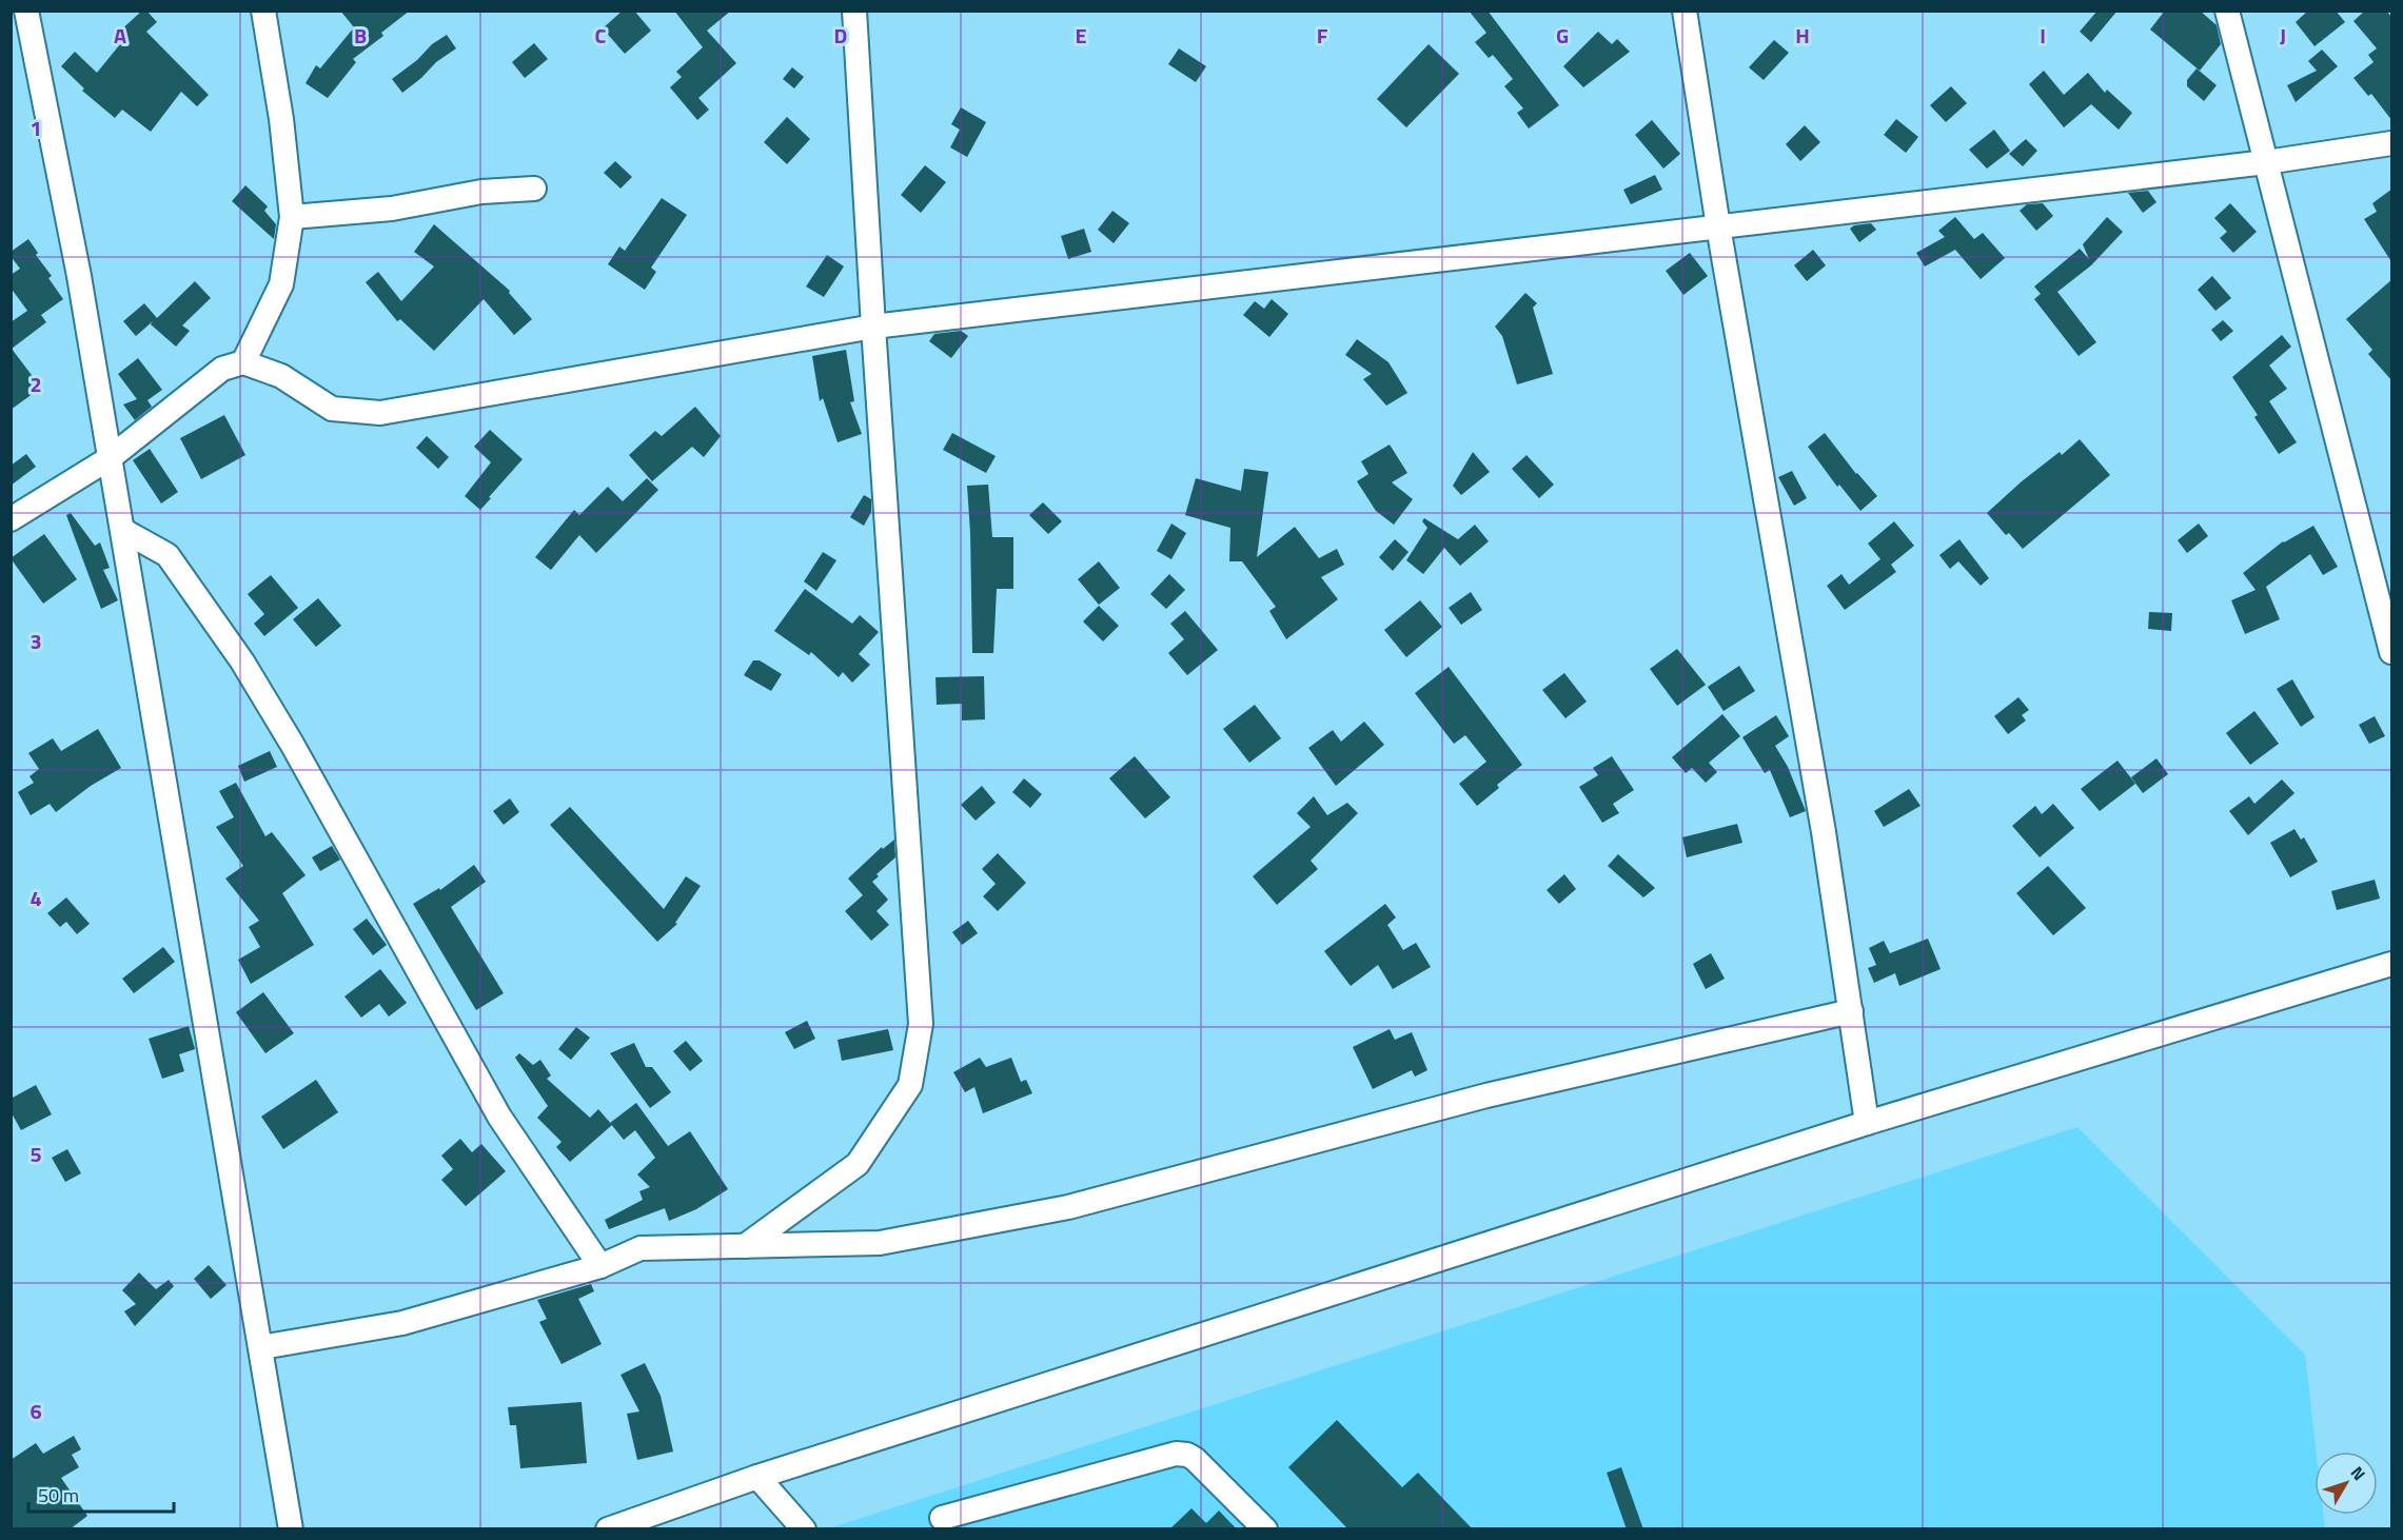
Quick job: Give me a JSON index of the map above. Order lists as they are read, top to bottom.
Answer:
{
  "scale_bar": "50 m",
  "north": "top right",
  "grid": {
    "columns": [
      "A",
      "B",
      "C",
      "D",
      "E",
      "F",
      "G",
      "H",
      "I",
      "J"
    ],
    "rows": [
      "1",
      "2",
      "3",
      "4",
      "5",
      "6"
    ]
  }
}
